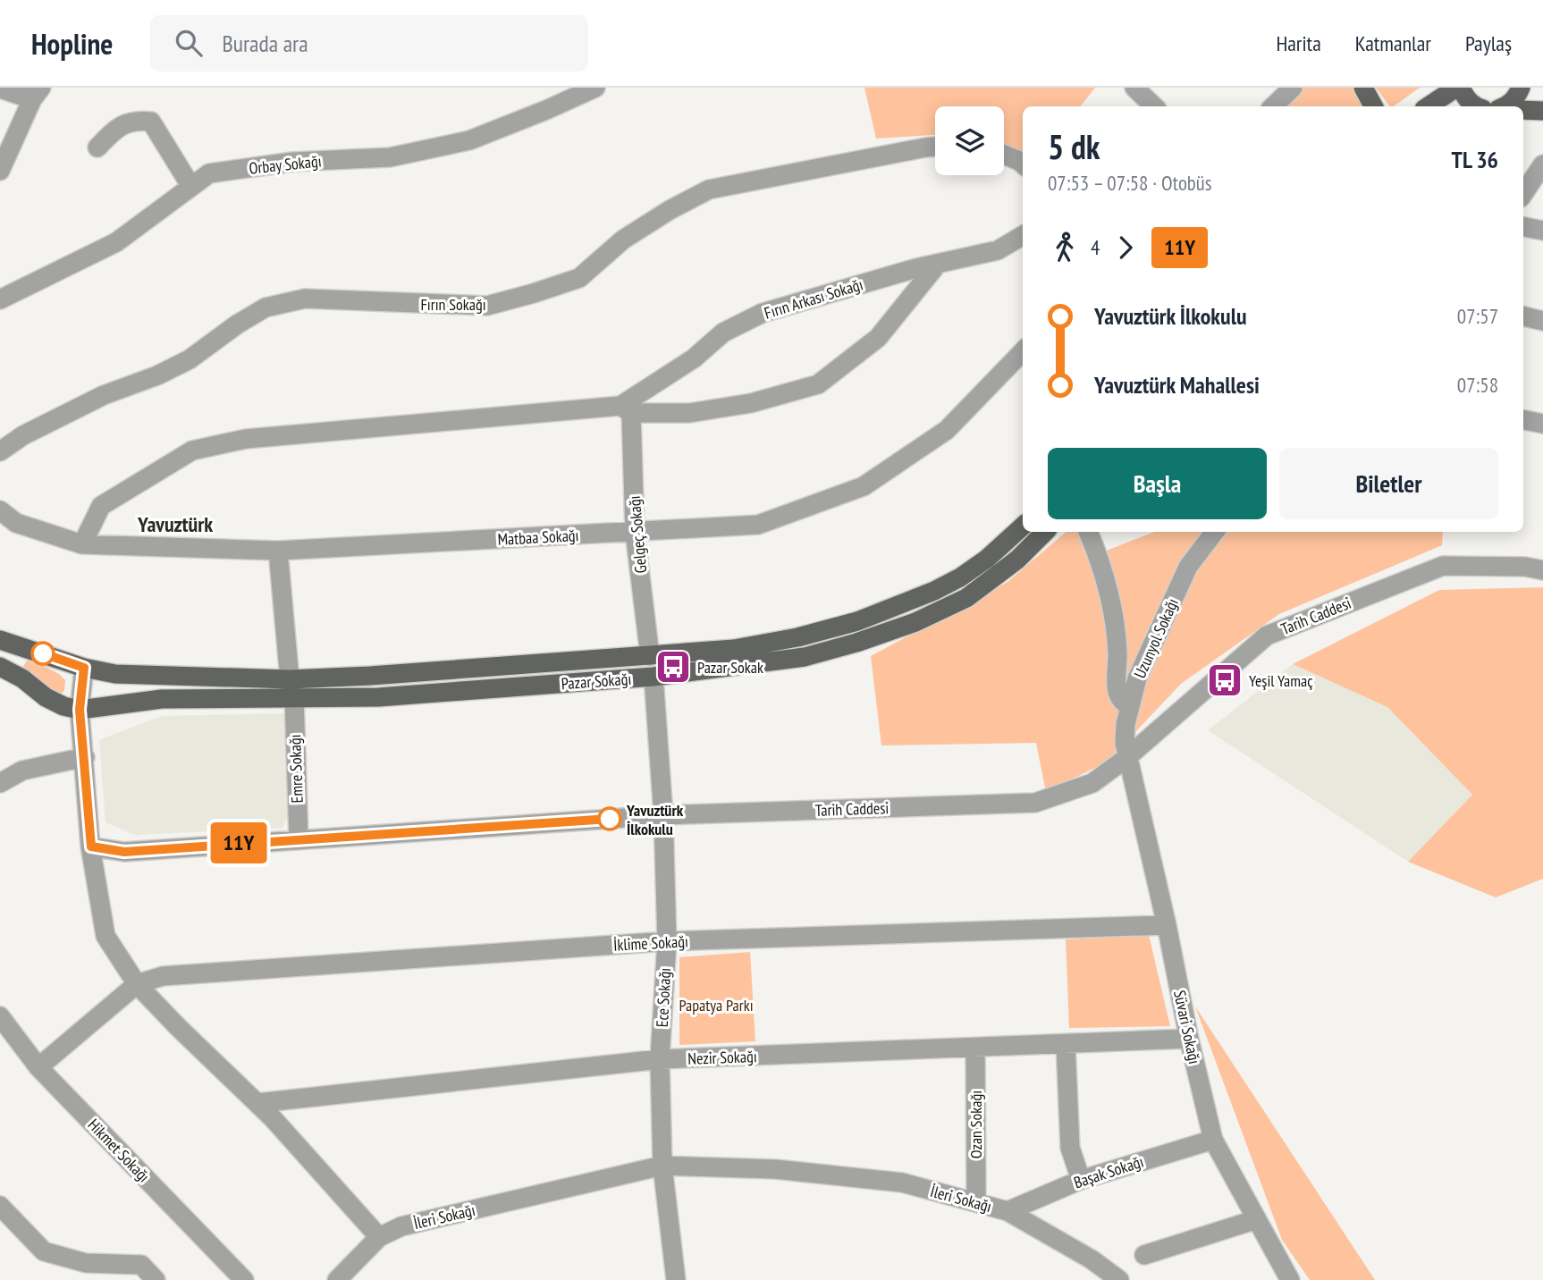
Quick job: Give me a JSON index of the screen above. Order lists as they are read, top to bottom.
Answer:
{
  "streets": {
    "main road": ["Pazar Sokağı"],
    "street": [
      "Orbay Sokağı",
      "Fırın Arkası Sokağı",
      "Fırın Sokağı",
      "Gelgeç Sokağı",
      "Matbaa Sokağı",
      "Tarih Caddesi",
      "Uzunyol Sokağı",
      "Emre Sokağı",
      "İklime Sokağı",
      "Ece Sokağı",
      "Süvari Sokağı",
      "Nezir Sokağı",
      "Ozan Sokağı",
      "Hikmet Sokağı",
      "Başak Sokağı",
      "İleri Sokağı"
    ]
  },
  "crossings": [
    ["Fırın Arkası Sokağı", "Gelgeç Sokağı"],
    ["Gelgeç Sokağı", "Matbaa Sokağı"],
    ["Gelgeç Sokağı", "Pazar Sokağı"],
    ["Matbaa Sokağı", "Emre Sokağı"],
    ["Tarih Caddesi", "Uzunyol Sokağı"],
    ["Tarih Caddesi", "Emre Sokağı"],
    ["Tarih Caddesi", "Ece Sokağı"],
    ["Tarih Caddesi", "Süvari Sokağı"],
    ["Uzunyol Sokağı", "Süvari Sokağı"],
    ["Pazar Sokağı", "Emre Sokağı"],
    ["Pazar Sokağı", "Ece Sokağı"],
    ["İklime Sokağı", "Ece Sokağı"],
    ["İklime Sokağı", "Süvari Sokağı"],
    ["Ece Sokağı", "Nezir Sokağı"],
    ["Ece Sokağı", "İleri Sokağı"],
    ["Süvari Sokağı", "Nezir Sokağı"],
    ["Süvari Sokağı", "Başak Sokağı"],
    ["Nezir Sokağı", "Ozan Sokağı"],
    ["Ozan Sokağı", "İleri Sokağı"],
    ["Başak Sokağı", "İleri Sokağı"]
  ],
  "districts": ["Yavuztürk"],
  "parks": ["Papatya Parkı"],
  "places": {
    "bus stop": ["Pazar Sokak", "Yeşil Yamaç"],
    "other": ["Yavuztürk İlkokulu"]
  },
  "lines": ["bus line 11Y"],
  "page": {
    "header": "Hopline",
    "search": "Burada ara",
    "nav": ["Harita", "Katmanlar", "Paylaş"],
    "on_map": "11Y",
    "heading": ["5 dk", "07:53 – 07:58 · Otobüs", "TL 36"],
    "legs": ["4", "11Y"],
    "list": [
      {
        "name": "Yavuztürk İlkokulu",
        "value": "07:57"
      },
      {
        "name": "Yavuztürk Mahallesi",
        "value": "07:58"
      }
    ],
    "buttons": ["Başla", "Biletler"]
  }
}
